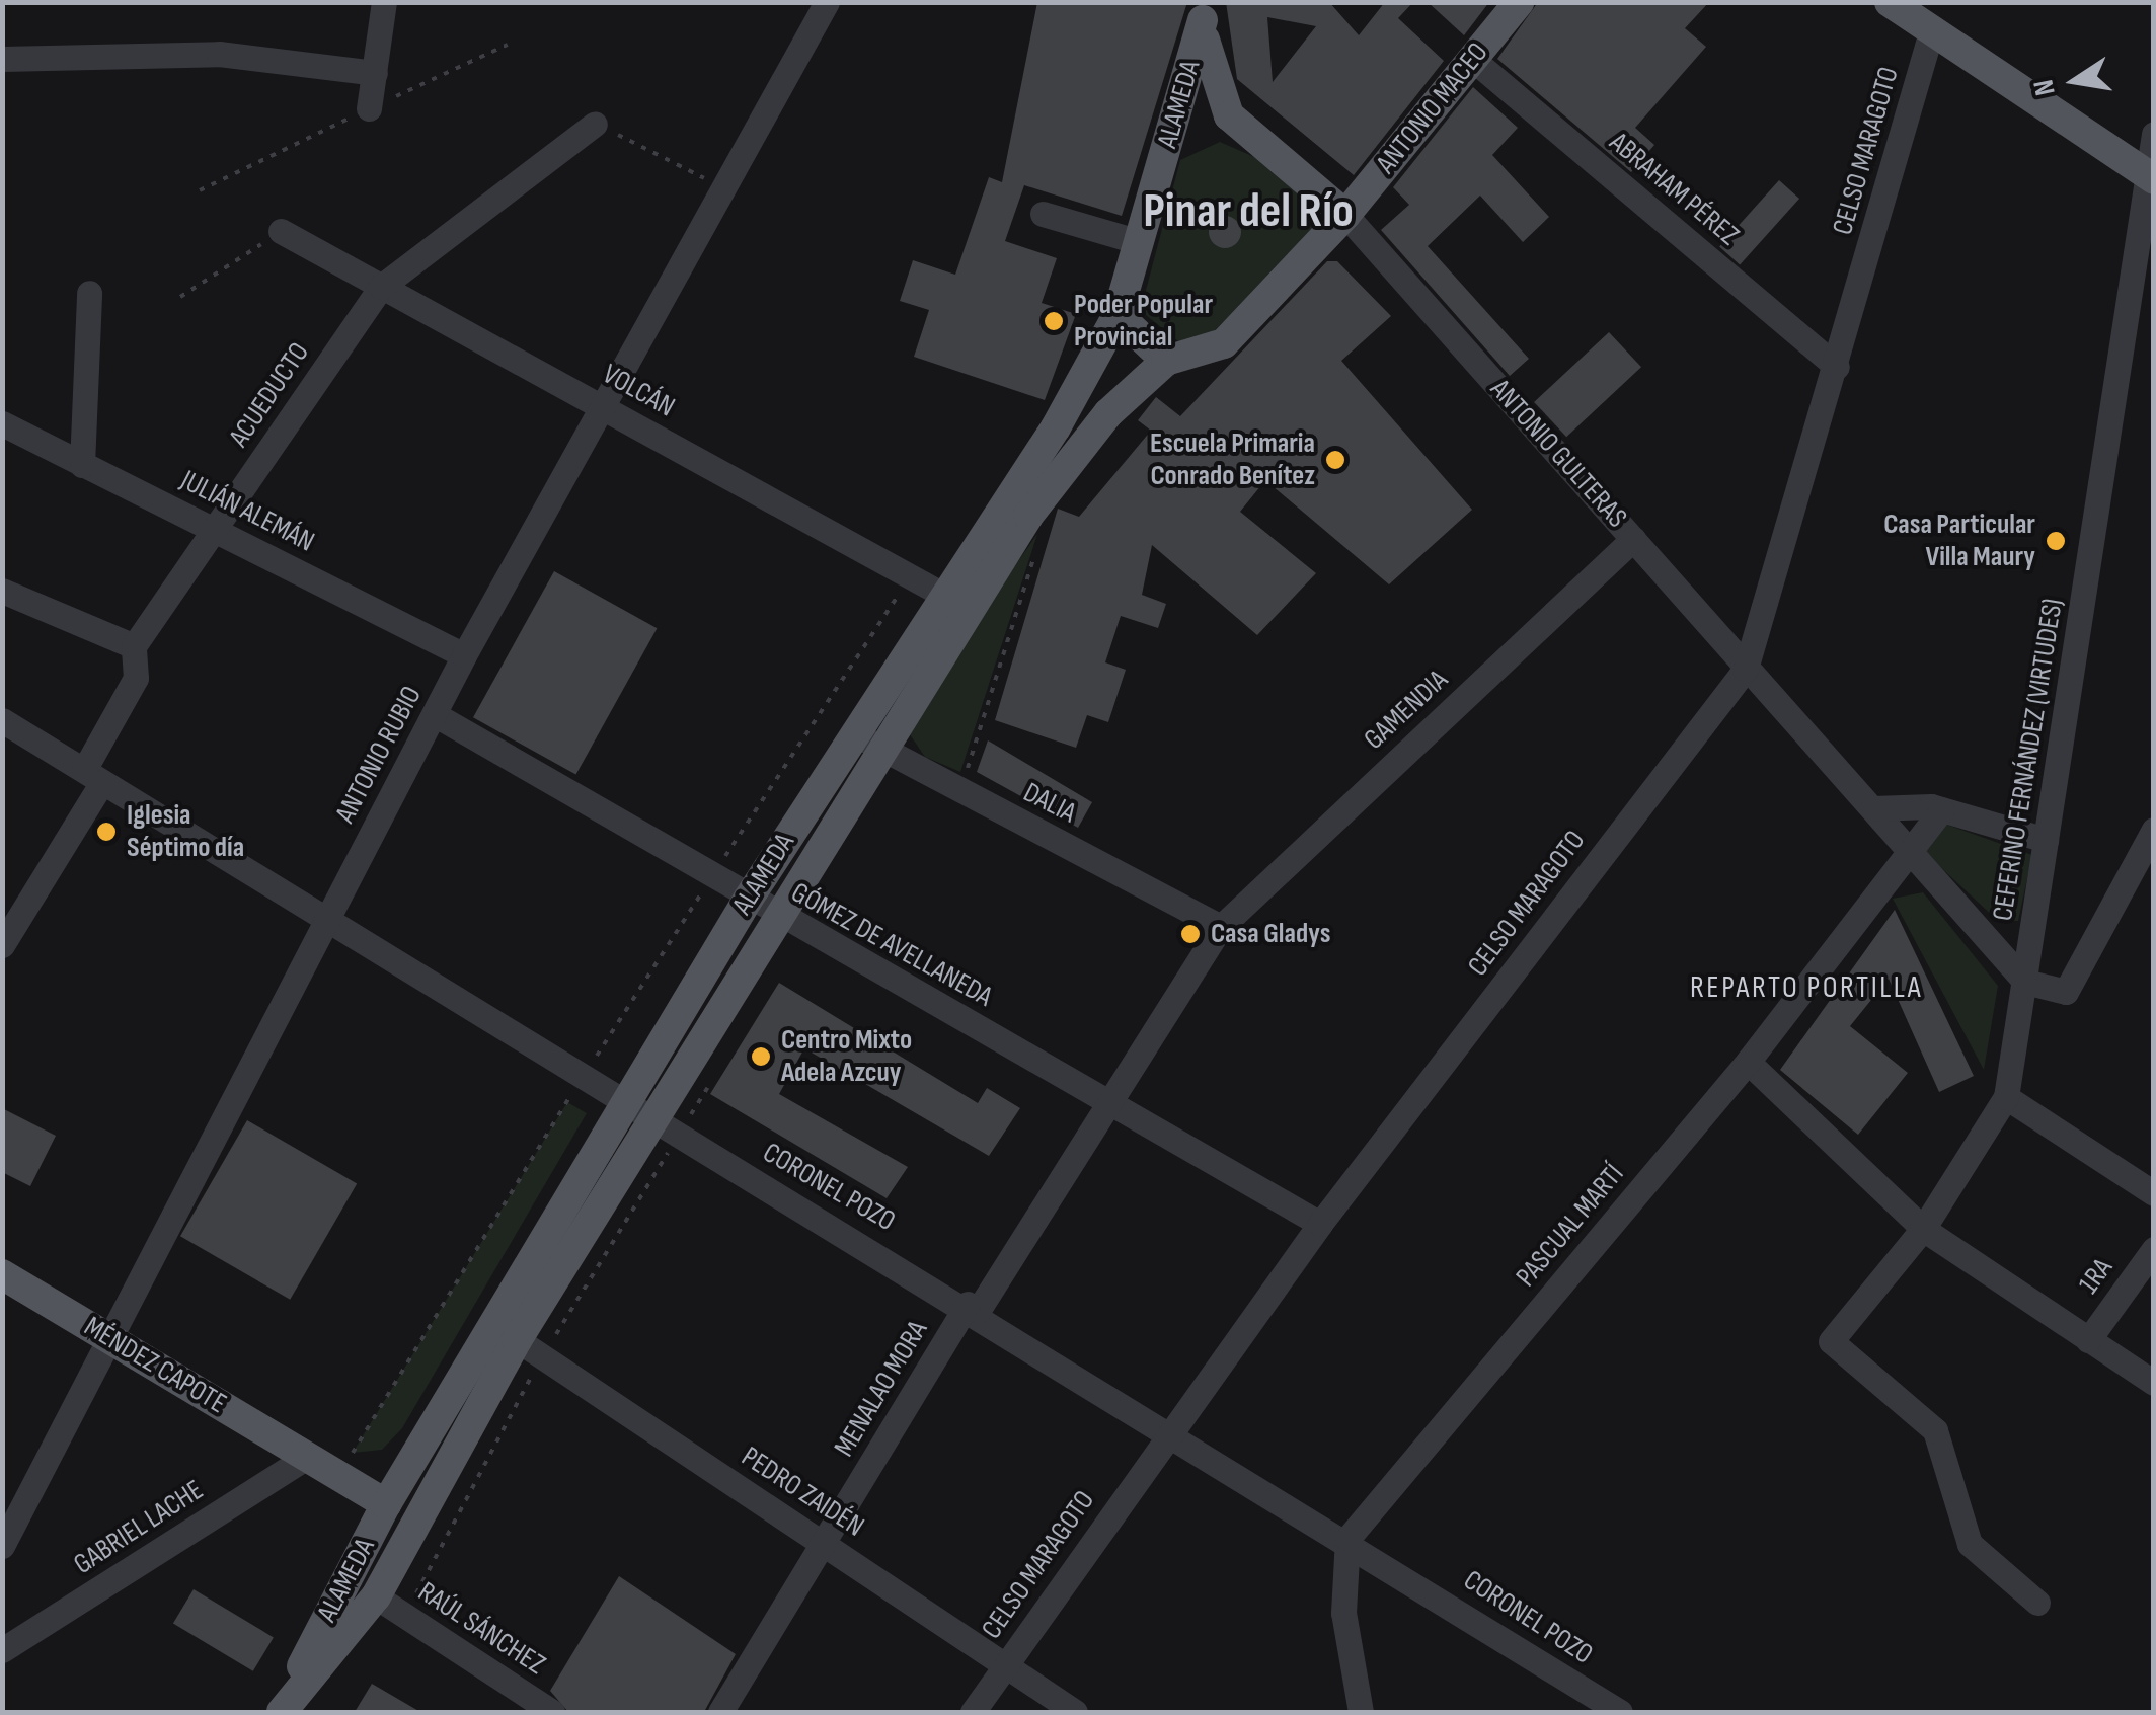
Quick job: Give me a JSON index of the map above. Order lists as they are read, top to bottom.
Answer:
{
  "streets": {
    "main road": [
      "ALAMEDA",
      "ANTONIO MACEO",
      "ANTONIO GULTERAS",
      "MÉNDEZ CAPOTE"
    ],
    "street": [
      "CELSO MARAGOTO",
      "ABRAHAM PÉREZ",
      "VOLCÁN",
      "ACUEDUCTO",
      "JULIÁN ALEMÁN",
      "GAMENDIA",
      "ANTONIO RUBIO",
      "CEFERINO FERNÁNDEZ (VIRTUDES)",
      "DALIA",
      "GÓMEZ DE AVELLANEDA",
      "CORONEL POZO",
      "PASCUAL MARTÍ",
      "1RA",
      "MENALAO MORA",
      "PEDRO ZAIDÉN",
      "GABRIEL LACHE",
      "RAÚL SÁNCHEZ"
    ]
  },
  "crossings": [
    ["ALAMEDA", "ANTONIO MACEO"],
    ["ALAMEDA", "VOLCÁN"],
    ["ALAMEDA", "ANTONIO GULTERAS"],
    ["ALAMEDA", "DALIA"],
    ["ALAMEDA", "GÓMEZ DE AVELLANEDA"],
    ["ALAMEDA", "CORONEL POZO"],
    ["ALAMEDA", "MÉNDEZ CAPOTE"],
    ["ALAMEDA", "PEDRO ZAIDÉN"],
    ["ALAMEDA", "RAÚL SÁNCHEZ"],
    ["ANTONIO MACEO", "ABRAHAM PÉREZ"],
    ["ANTONIO MACEO", "ANTONIO GULTERAS"],
    ["CELSO MARAGOTO", "ABRAHAM PÉREZ"],
    ["CELSO MARAGOTO", "ANTONIO GULTERAS"],
    ["CELSO MARAGOTO", "GÓMEZ DE AVELLANEDA"],
    ["CELSO MARAGOTO", "CORONEL POZO"],
    ["CELSO MARAGOTO", "PEDRO ZAIDÉN"],
    ["VOLCÁN", "ACUEDUCTO"],
    ["VOLCÁN", "ANTONIO RUBIO"],
    ["ACUEDUCTO", "JULIÁN ALEMÁN"],
    ["ACUEDUCTO", "CORONEL POZO"],
    ["ANTONIO GULTERAS", "GAMENDIA"],
    ["ANTONIO GULTERAS", "CEFERINO FERNÁNDEZ (VIRTUDES)"],
    ["ANTONIO GULTERAS", "PASCUAL MARTÍ"],
    ["JULIÁN ALEMÁN", "ANTONIO RUBIO"],
    ["GAMENDIA", "DALIA"],
    ["GAMENDIA", "MENALAO MORA"],
    ["ANTONIO RUBIO", "GÓMEZ DE AVELLANEDA"],
    ["ANTONIO RUBIO", "CORONEL POZO"],
    ["ANTONIO RUBIO", "MÉNDEZ CAPOTE"],
    ["DALIA", "MENALAO MORA"],
    ["GÓMEZ DE AVELLANEDA", "MENALAO MORA"],
    ["CORONEL POZO", "PASCUAL MARTÍ"],
    ["CORONEL POZO", "MENALAO MORA"],
    ["MÉNDEZ CAPOTE", "GABRIEL LACHE"],
    ["MENALAO MORA", "PEDRO ZAIDÉN"]
  ],
  "districts": ["Pinar del Río", "REPARTO PORTILLA"],
  "places": [
    "Poder Popular Provincial",
    "Escuela Primaria Conrado Benítez",
    "Casa Particular Villa Maury",
    "Iglesia Séptimo día",
    "Casa Gladys",
    "Centro Mixto Adela Azcuy"
  ],
  "north": "left"
}
